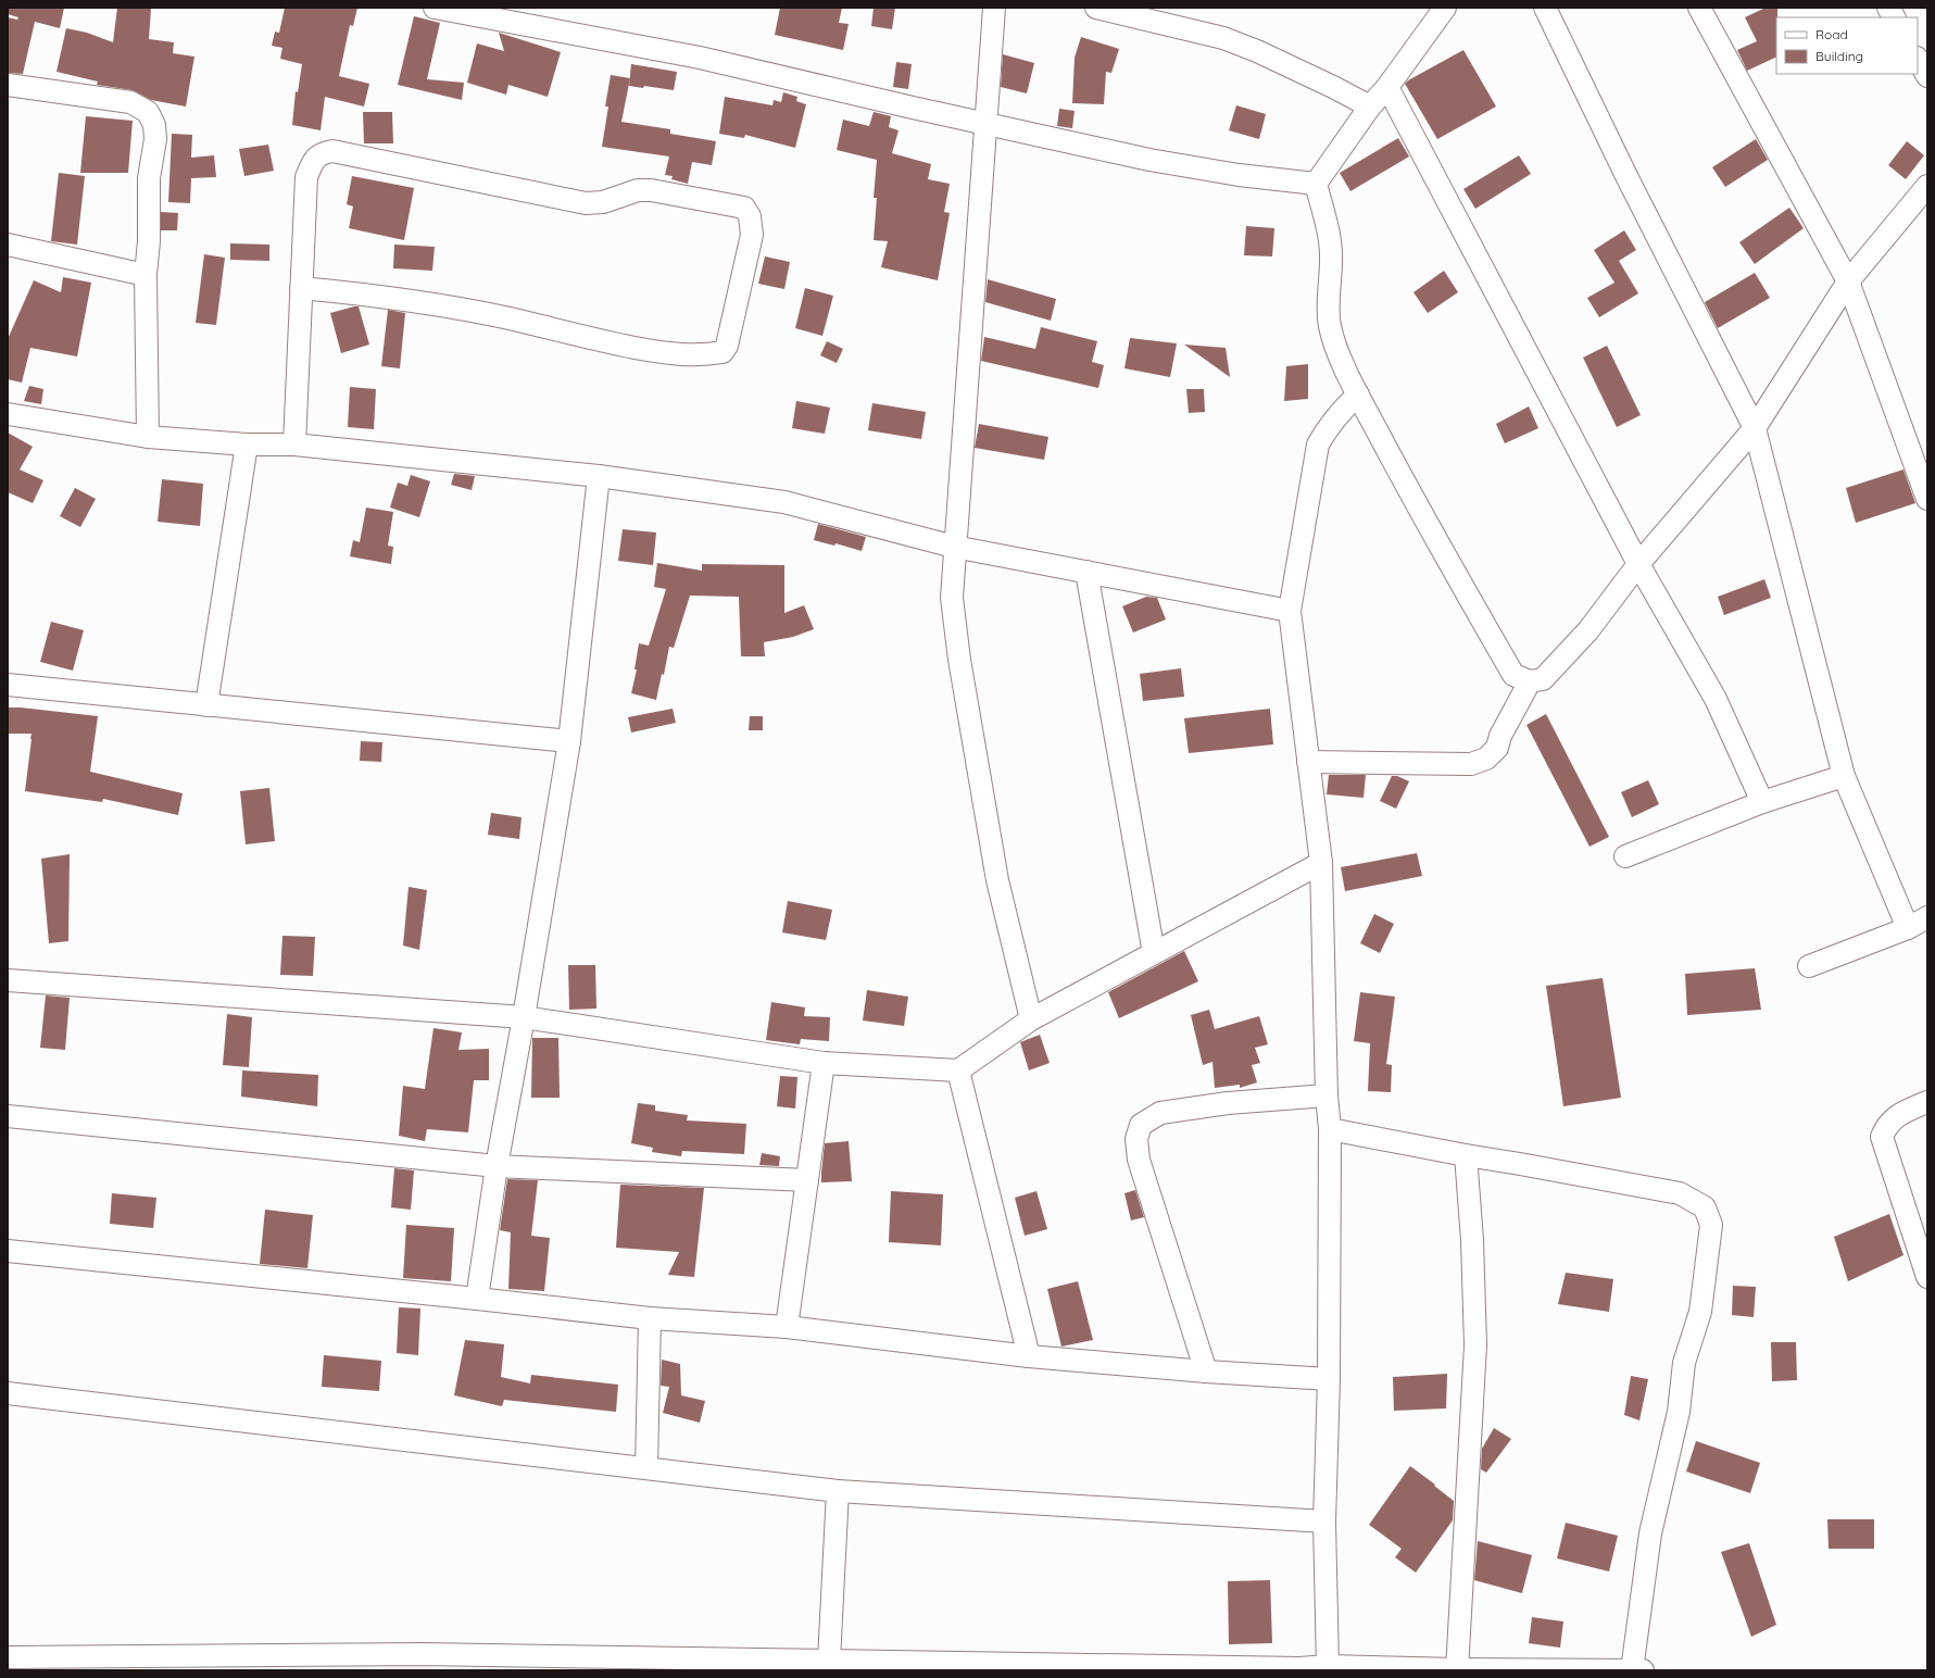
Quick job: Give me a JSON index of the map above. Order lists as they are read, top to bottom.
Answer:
{
  "legend": ["Road", "Building"]
}
